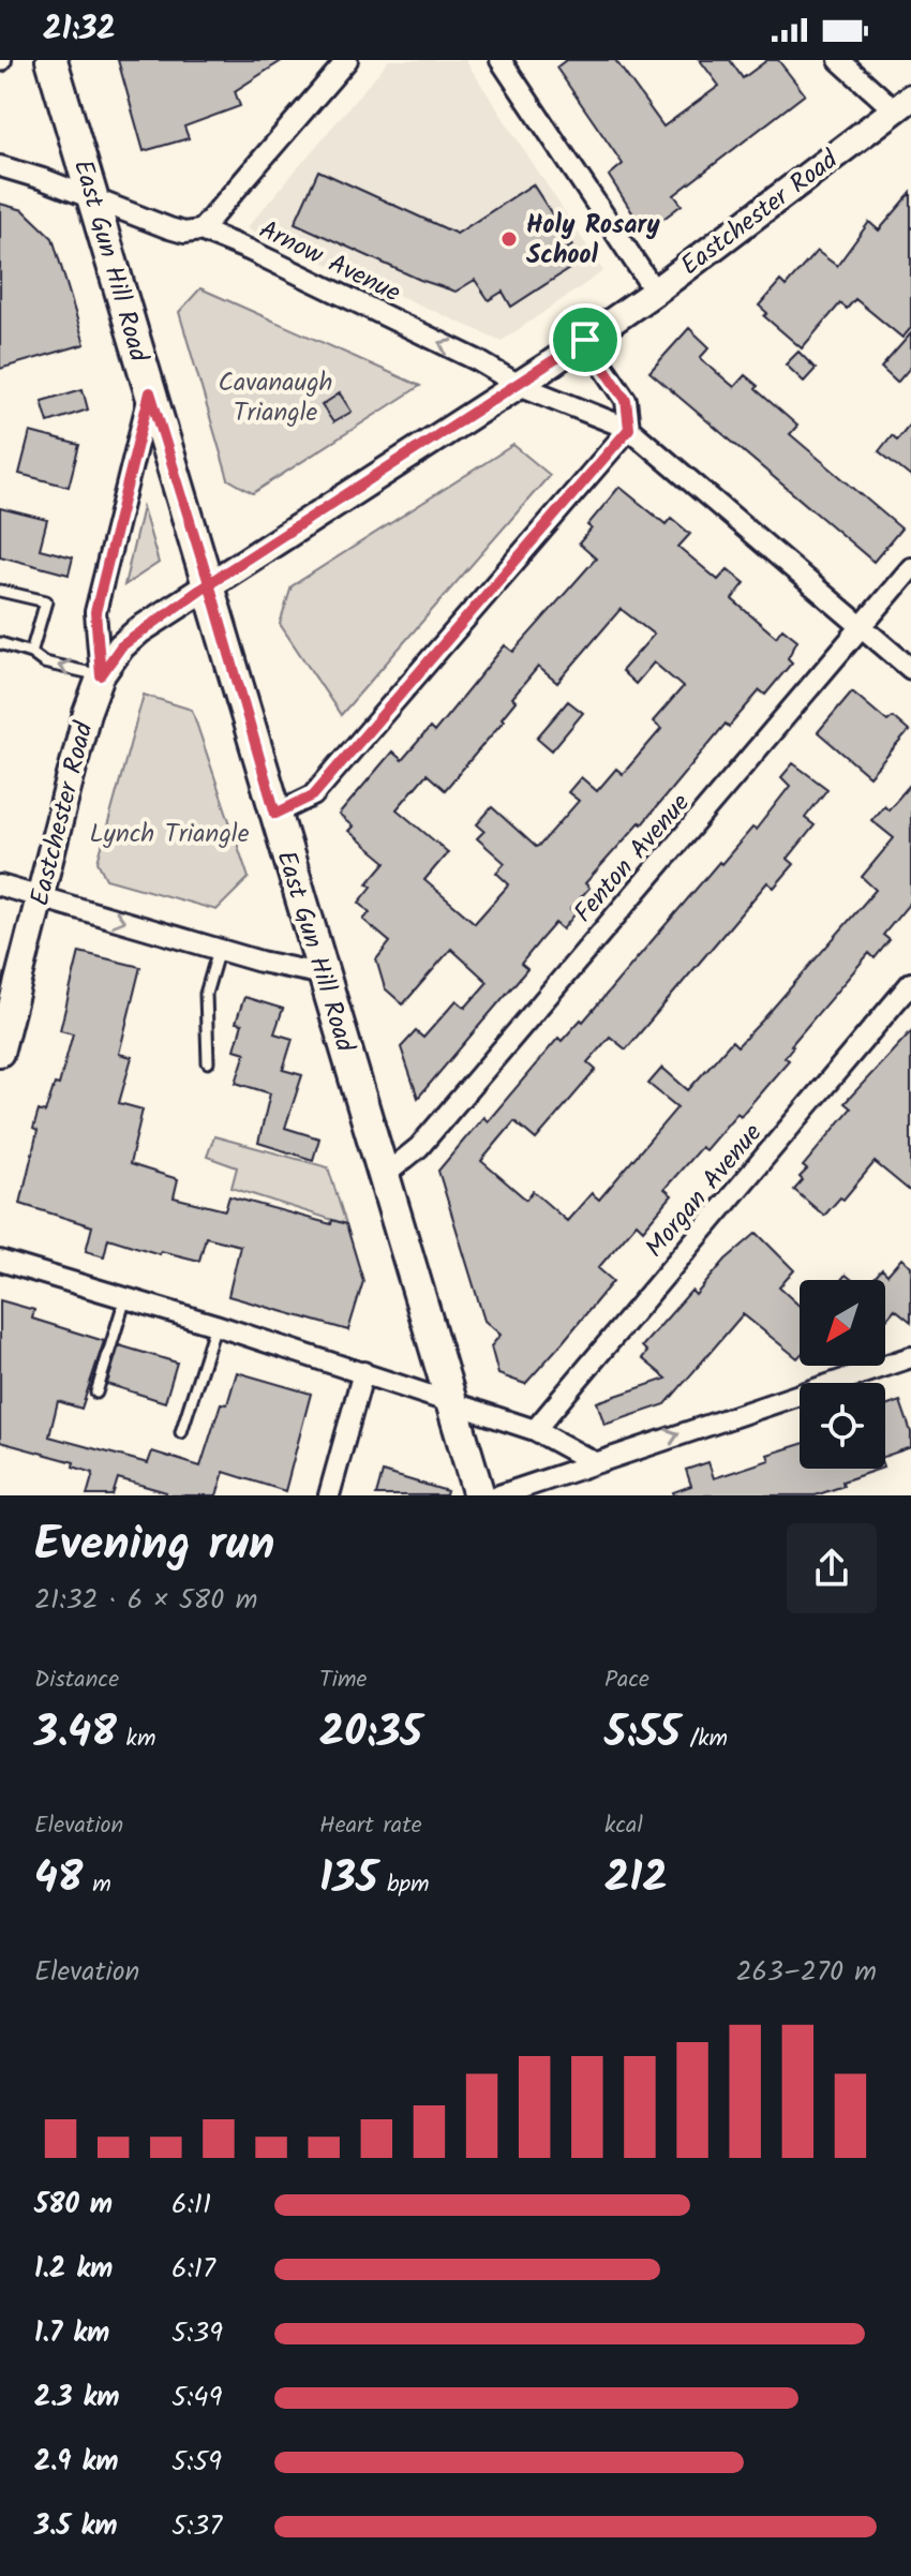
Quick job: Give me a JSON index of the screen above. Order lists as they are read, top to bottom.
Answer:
{
  "streets": {
    "main road": ["Eastchester Road", "East Gun Hill Road"],
    "street": ["Arnow Avenue", "Fenton Avenue", "Morgan Avenue"]
  },
  "crossings": [
    ["Eastchester Road", "East Gun Hill Road"],
    ["Eastchester Road", "Arnow Avenue"],
    ["East Gun Hill Road", "Arnow Avenue"],
    ["East Gun Hill Road", "Fenton Avenue"],
    ["Arnow Avenue", "Fenton Avenue"]
  ],
  "parks": ["Cavanaugh Triangle", "Lynch Triangle"],
  "places": ["Holy Rosary School"],
  "north": "bottom left",
  "page": {
    "status": "21:32",
    "heading": ["Evening run", "21:32 · 6 × 580 m"],
    "stats": [
      ["Distance", "3.48 km"],
      ["Time", "20:35"],
      ["Pace", "5:55 /km"],
      ["Elevation", "48 m"],
      ["Heart rate", "135 bpm"],
      ["kcal", "212"]
    ],
    "chart": ["Elevation", "263–270 m"],
    "list": [
      {
        "name": "580 m",
        "note": "6:11"
      },
      {
        "name": "1.2 km",
        "note": "6:17"
      },
      {
        "name": "1.7 km",
        "note": "5:39"
      },
      {
        "name": "2.3 km",
        "note": "5:49"
      },
      {
        "name": "2.9 km",
        "note": "5:59"
      },
      {
        "name": "3.5 km",
        "note": "5:37"
      }
    ]
  }
}
